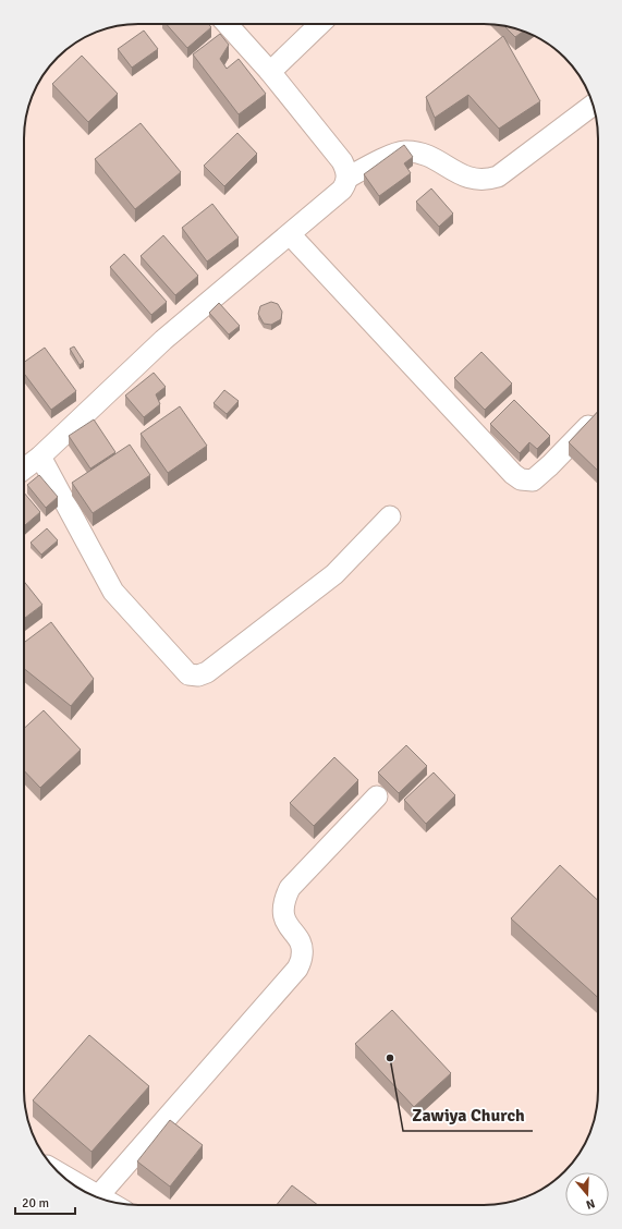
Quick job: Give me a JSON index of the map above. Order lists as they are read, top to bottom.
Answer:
{
  "places": ["Zawiya Church"],
  "scale_bar": "20 m",
  "north": "bottom"
}
